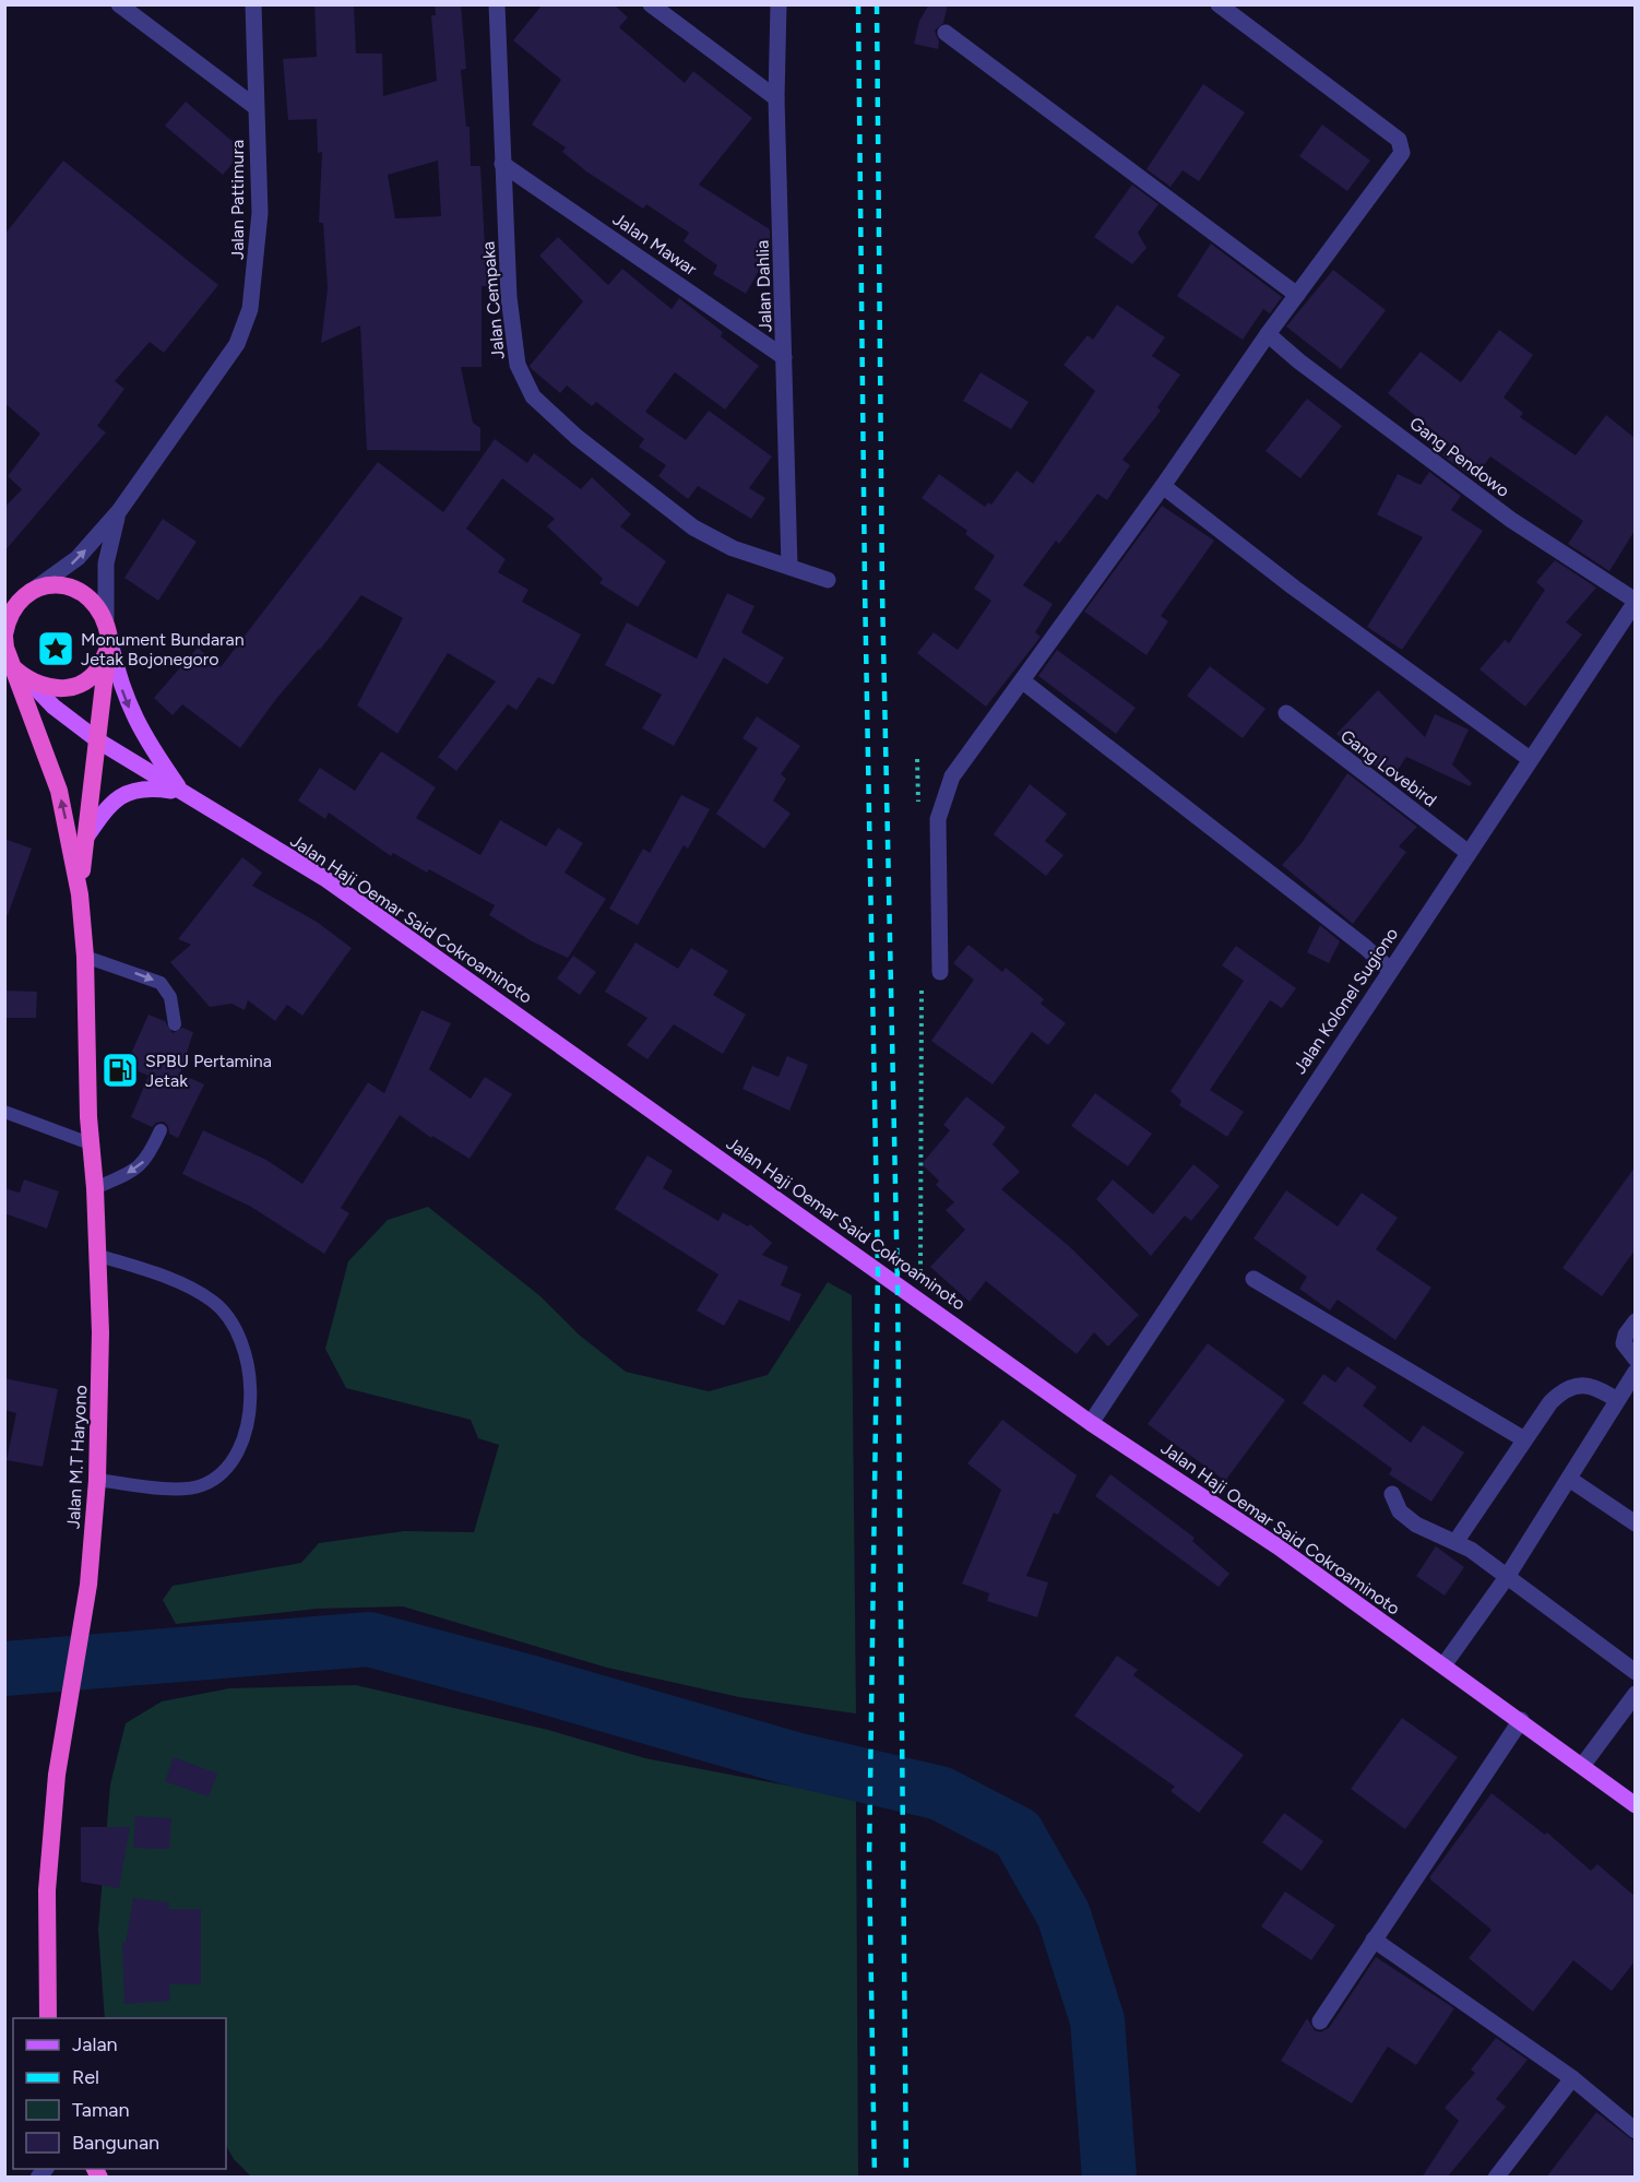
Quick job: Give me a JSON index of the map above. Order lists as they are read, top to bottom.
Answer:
{
  "streets": {
    "highway": ["Jalan M.T Haryono"],
    "main road": ["Jalan Haji Oemar Said Cokroaminoto"],
    "street": [
      "Jalan Pattimura",
      "Jalan Mawar",
      "Jalan Dahlia",
      "Jalan Cempaka",
      "Gang Pendowo",
      "Gang Lovebird",
      "Jalan Kolonel Sugiono"
    ]
  },
  "crossings": [
    ["Jalan Mawar", "Jalan Dahlia"],
    ["Jalan Mawar", "Jalan Cempaka"],
    ["Jalan Dahlia", "Jalan Cempaka"],
    ["Gang Pendowo", "Jalan Kolonel Sugiono"],
    ["Gang Lovebird", "Jalan Kolonel Sugiono"],
    ["Jalan Haji Oemar Said Cokroaminoto", "Jalan Kolonel Sugiono"]
  ],
  "places": {
    "place": ["Monument Bundaran Jetak Bojonegoro"],
    "fuel station": ["SPBU Pertamina Jetak"]
  },
  "legend": [
    "Jalan",
    "Rel",
    "Taman",
    "Bangunan"
  ]
}
